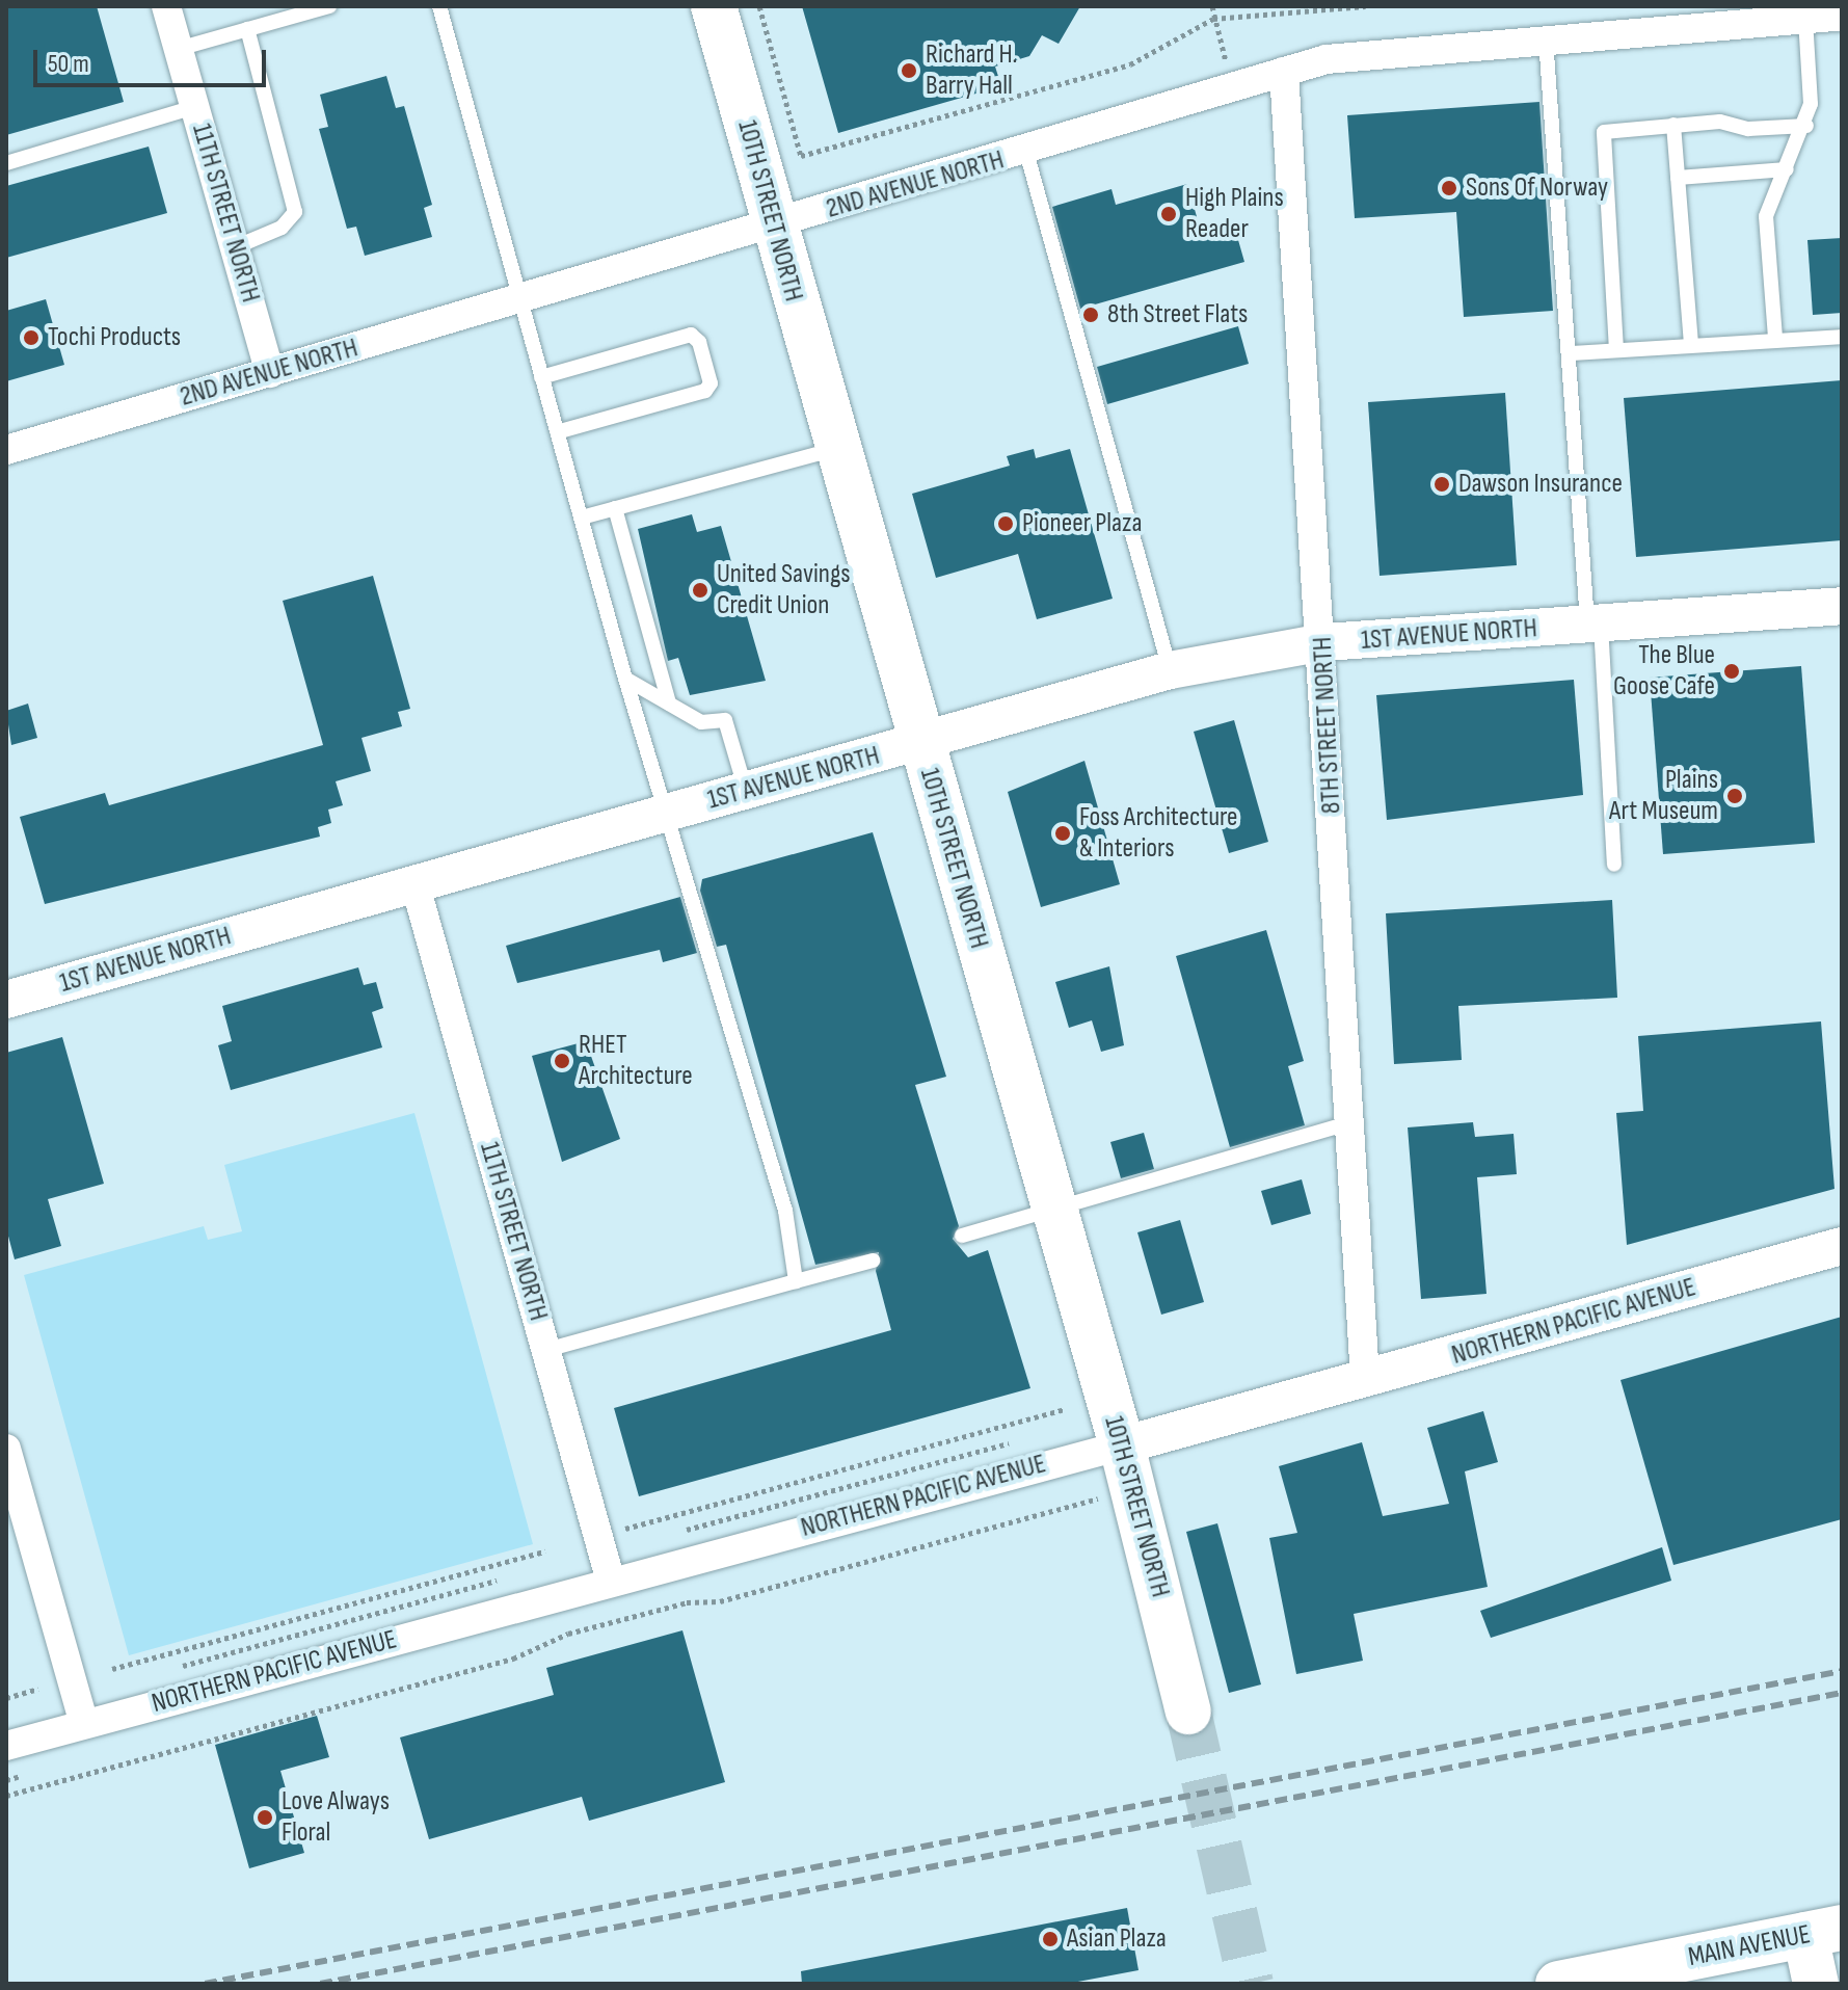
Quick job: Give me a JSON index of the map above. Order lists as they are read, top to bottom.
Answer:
{
  "streets": {
    "main road": ["10TH STREET NORTH", "MAIN AVENUE"],
    "street": [
      "2ND AVENUE NORTH",
      "11TH STREET NORTH",
      "1ST AVENUE NORTH",
      "8TH STREET NORTH",
      "NORTHERN PACIFIC AVENUE"
    ]
  },
  "crossings": [
    ["2ND AVENUE NORTH", "10TH STREET NORTH"],
    ["2ND AVENUE NORTH", "11TH STREET NORTH"],
    ["2ND AVENUE NORTH", "8TH STREET NORTH"],
    ["10TH STREET NORTH", "1ST AVENUE NORTH"],
    ["10TH STREET NORTH", "NORTHERN PACIFIC AVENUE"],
    ["11TH STREET NORTH", "1ST AVENUE NORTH"],
    ["11TH STREET NORTH", "NORTHERN PACIFIC AVENUE"],
    ["1ST AVENUE NORTH", "8TH STREET NORTH"],
    ["8TH STREET NORTH", "NORTHERN PACIFIC AVENUE"]
  ],
  "places": [
    "Richard H. Barry Hall",
    "Sons Of Norway",
    "High Plains Reader",
    "8th Street Flats",
    "Tochi Products",
    "Dawson Insurance",
    "Pioneer Plaza",
    "United Savings Credit Union",
    "The Blue Goose Cafe",
    "Plains Art Museum",
    "Foss Architecture & Interiors",
    "RHET Architecture",
    "Love Always Floral",
    "Asian Plaza"
  ],
  "scale_bar": "50 m"
}
